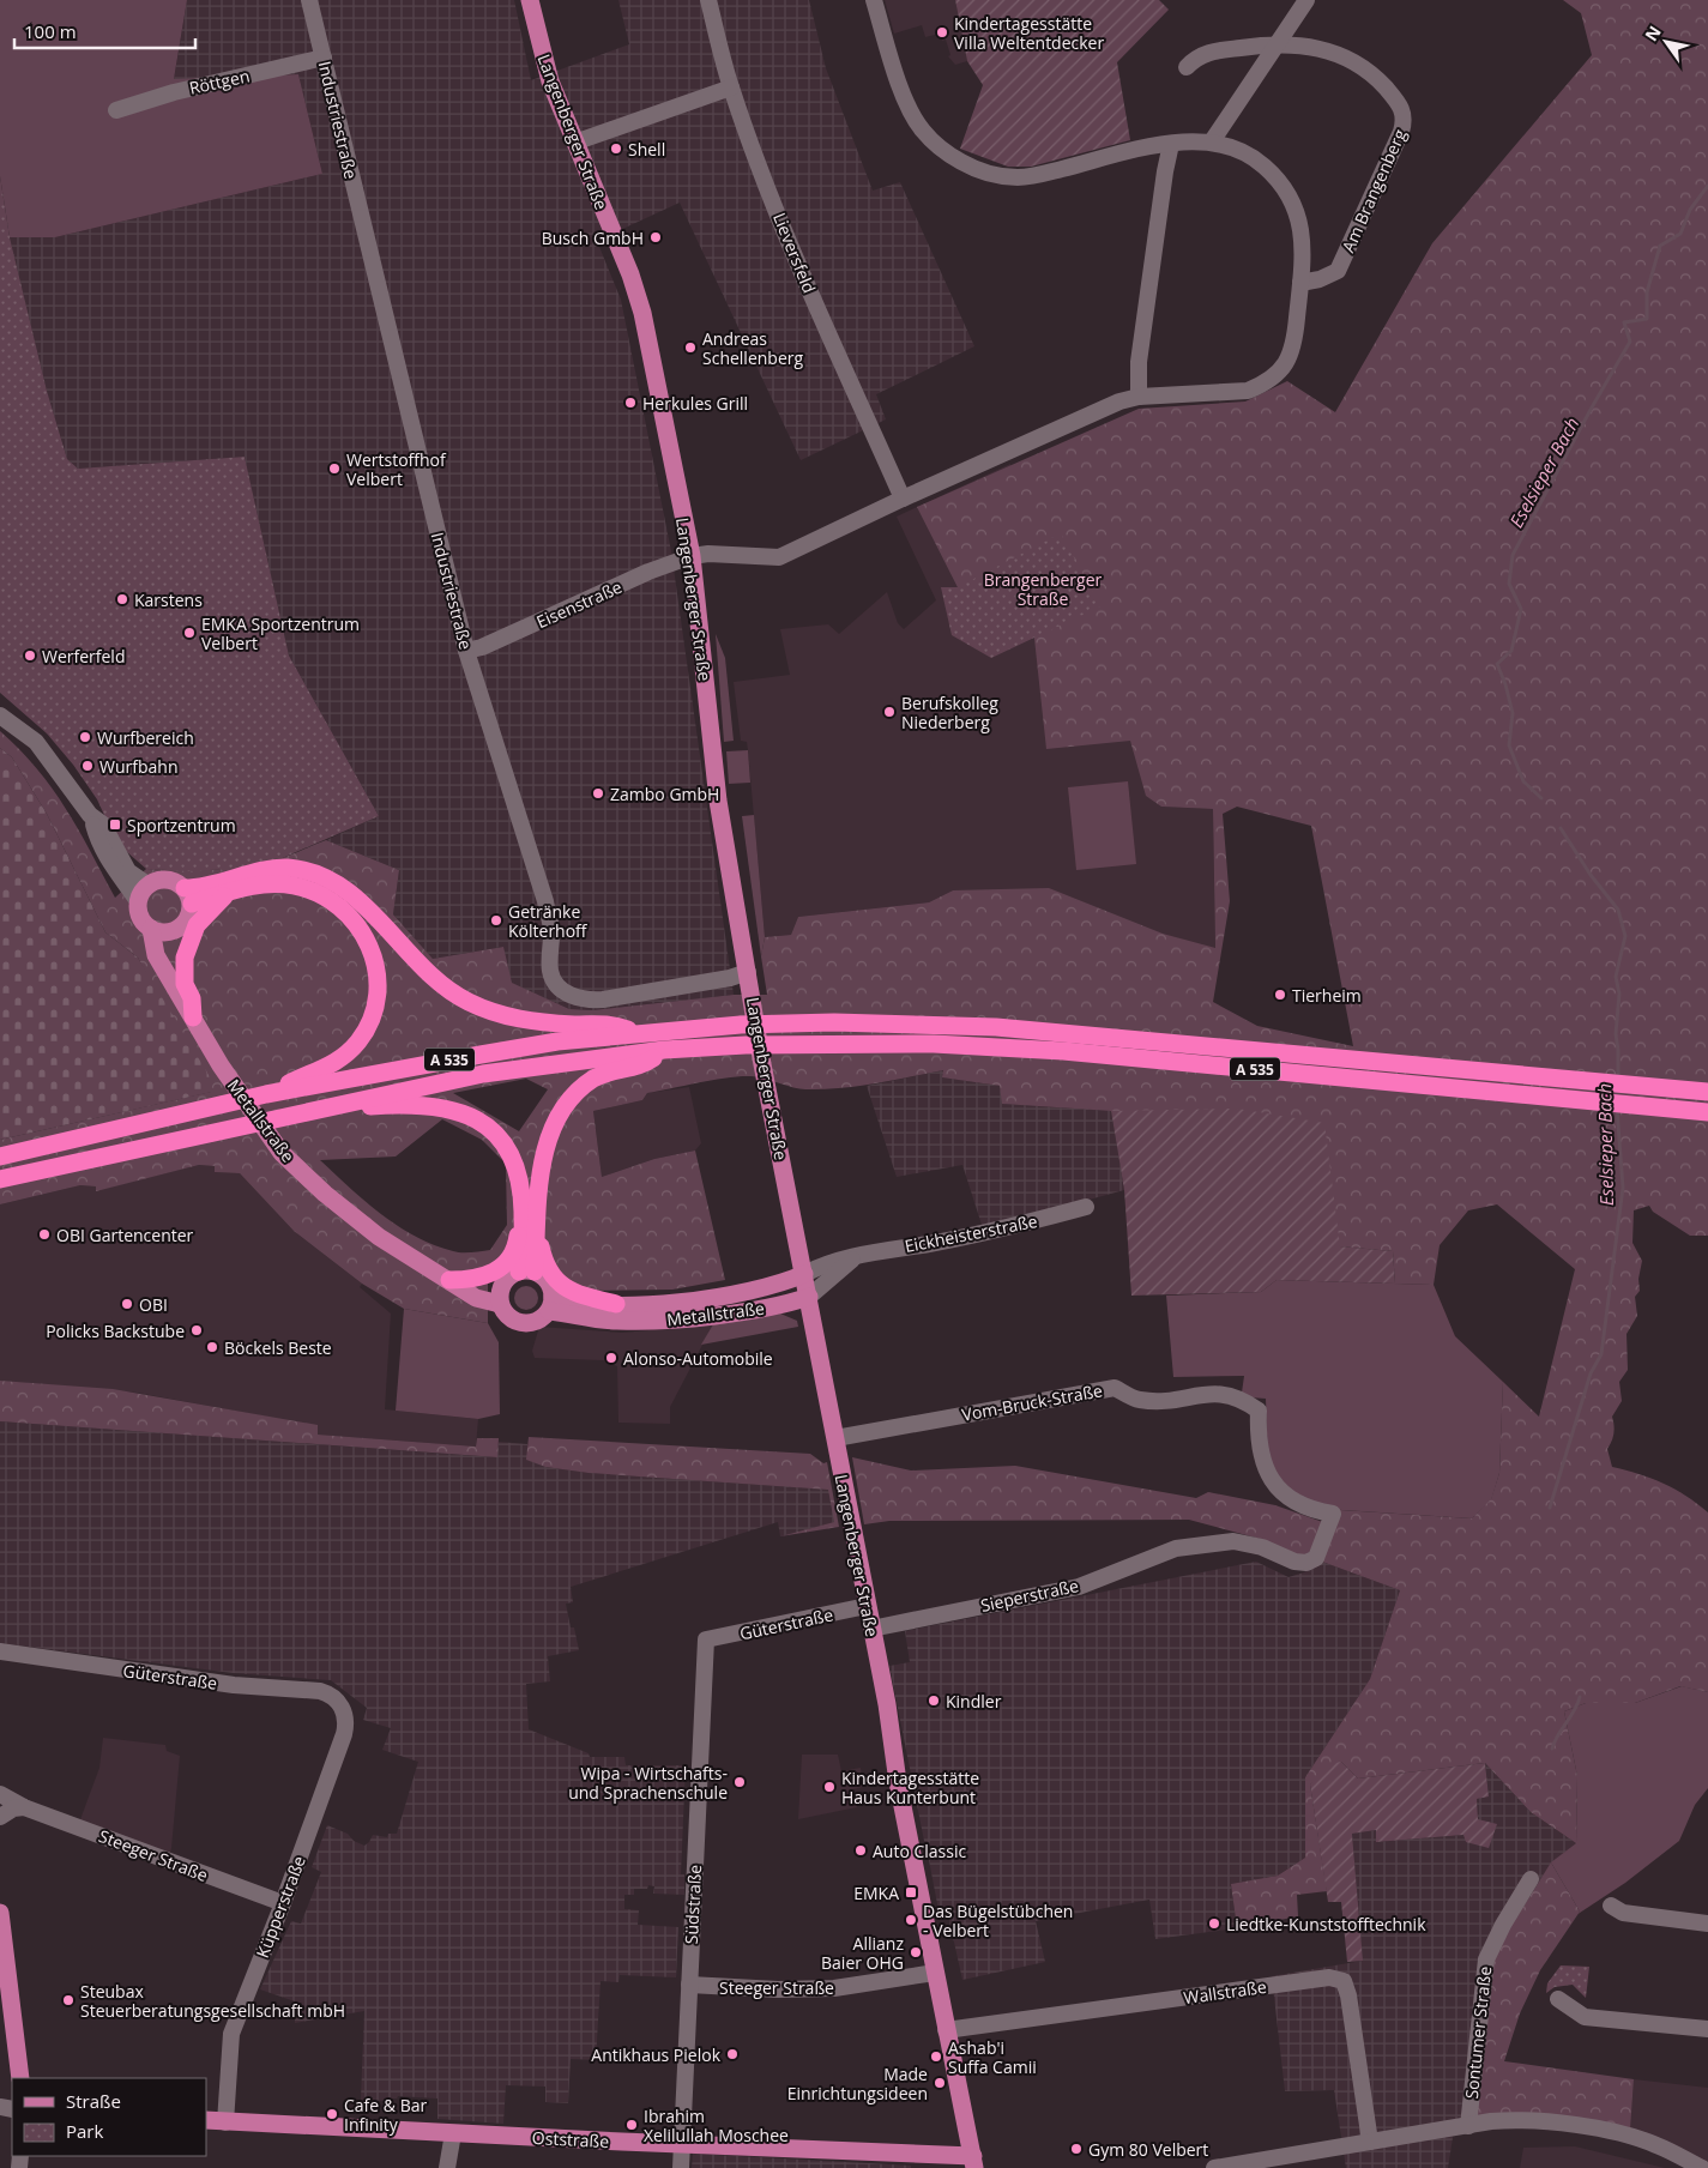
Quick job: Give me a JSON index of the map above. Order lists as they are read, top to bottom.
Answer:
{
  "streets": {
    "highway": ["A 535"],
    "main road": ["Langenberger Straße", "Metallstraße", "Oststraße"],
    "street": [
      "Röttgen",
      "Industriestraße",
      "Am Brangenberg",
      "Lieversfeld",
      "Eisenstraße",
      "Eickheisterstraße",
      "Vom-Bruck-Straße",
      "Sieperstraße",
      "Güterstraße",
      "Steeger Straße",
      "Südstraße",
      "Küpperstraße",
      "Wallstraße",
      "Sontumer Straße"
    ]
  },
  "crossings": [
    ["Röttgen", "Industriestraße"],
    ["Industriestraße", "Langenberger Straße"],
    ["Industriestraße", "Eisenstraße"],
    ["Langenberger Straße", "Eisenstraße"],
    ["Langenberger Straße", "Metallstraße"],
    ["Langenberger Straße", "Eickheisterstraße"],
    ["Langenberger Straße", "Vom-Bruck-Straße"],
    ["Langenberger Straße", "Sieperstraße"],
    ["Langenberger Straße", "Güterstraße"],
    ["Langenberger Straße", "Steeger Straße"],
    ["Langenberger Straße", "Wallstraße"],
    ["Langenberger Straße", "Oststraße"],
    ["Metallstraße", "Eickheisterstraße"],
    ["Vom-Bruck-Straße", "Sieperstraße"],
    ["Güterstraße", "Südstraße"],
    ["Güterstraße", "Küpperstraße"],
    ["Steeger Straße", "Südstraße"],
    ["Steeger Straße", "Küpperstraße"],
    ["Südstraße", "Oststraße"],
    ["Küpperstraße", "Oststraße"],
    ["Wallstraße", "Sontumer Straße"]
  ],
  "water": ["Eselsieper Bach"],
  "parks": ["Brangenberger Straße"],
  "places": {
    "other": [
      "Kindertagesstätte Villa Weltentdecker",
      "Shell",
      "Busch GmbH",
      "Andreas Schellenberg",
      "Herkules Grill",
      "Wertstoffhof Velbert",
      "Karstens",
      "EMKA Sportzentrum Velbert",
      "Werferfeld",
      "Berufskolleg Niederberg",
      "Wurfbereich",
      "Wurfbahn",
      "Zambo GmbH",
      "Getränke Költerhoff",
      "Tierheim",
      "OBI Gartencenter",
      "OBI",
      "Policks Backstube",
      "Böckels Beste",
      "Alonso-Automobile",
      "Kindler",
      "Wipa - Wirtschafts- und Sprachenschule",
      "Kindertagesstätte Haus Kunterbunt",
      "Auto Classic",
      "Das Bügelstübchen - Velbert",
      "Liedtke-Kunststofftechnik",
      "Allianz Baier OHG",
      "Steubax Steuerberatungsgesellschaft mbH",
      "Antikhaus Pielok",
      "Ashab'i Suffa Camii",
      "Made Einrichtungsideen",
      "Cafe & Bar Infinity",
      "Ibrahim Xelilullah Moschee",
      "Gym 80 Velbert"
    ],
    "transit": ["Sportzentrum", "EMKA"]
  },
  "legend": ["Straße", "Park"],
  "scale_bar": "100 m",
  "north": "top left"
}
